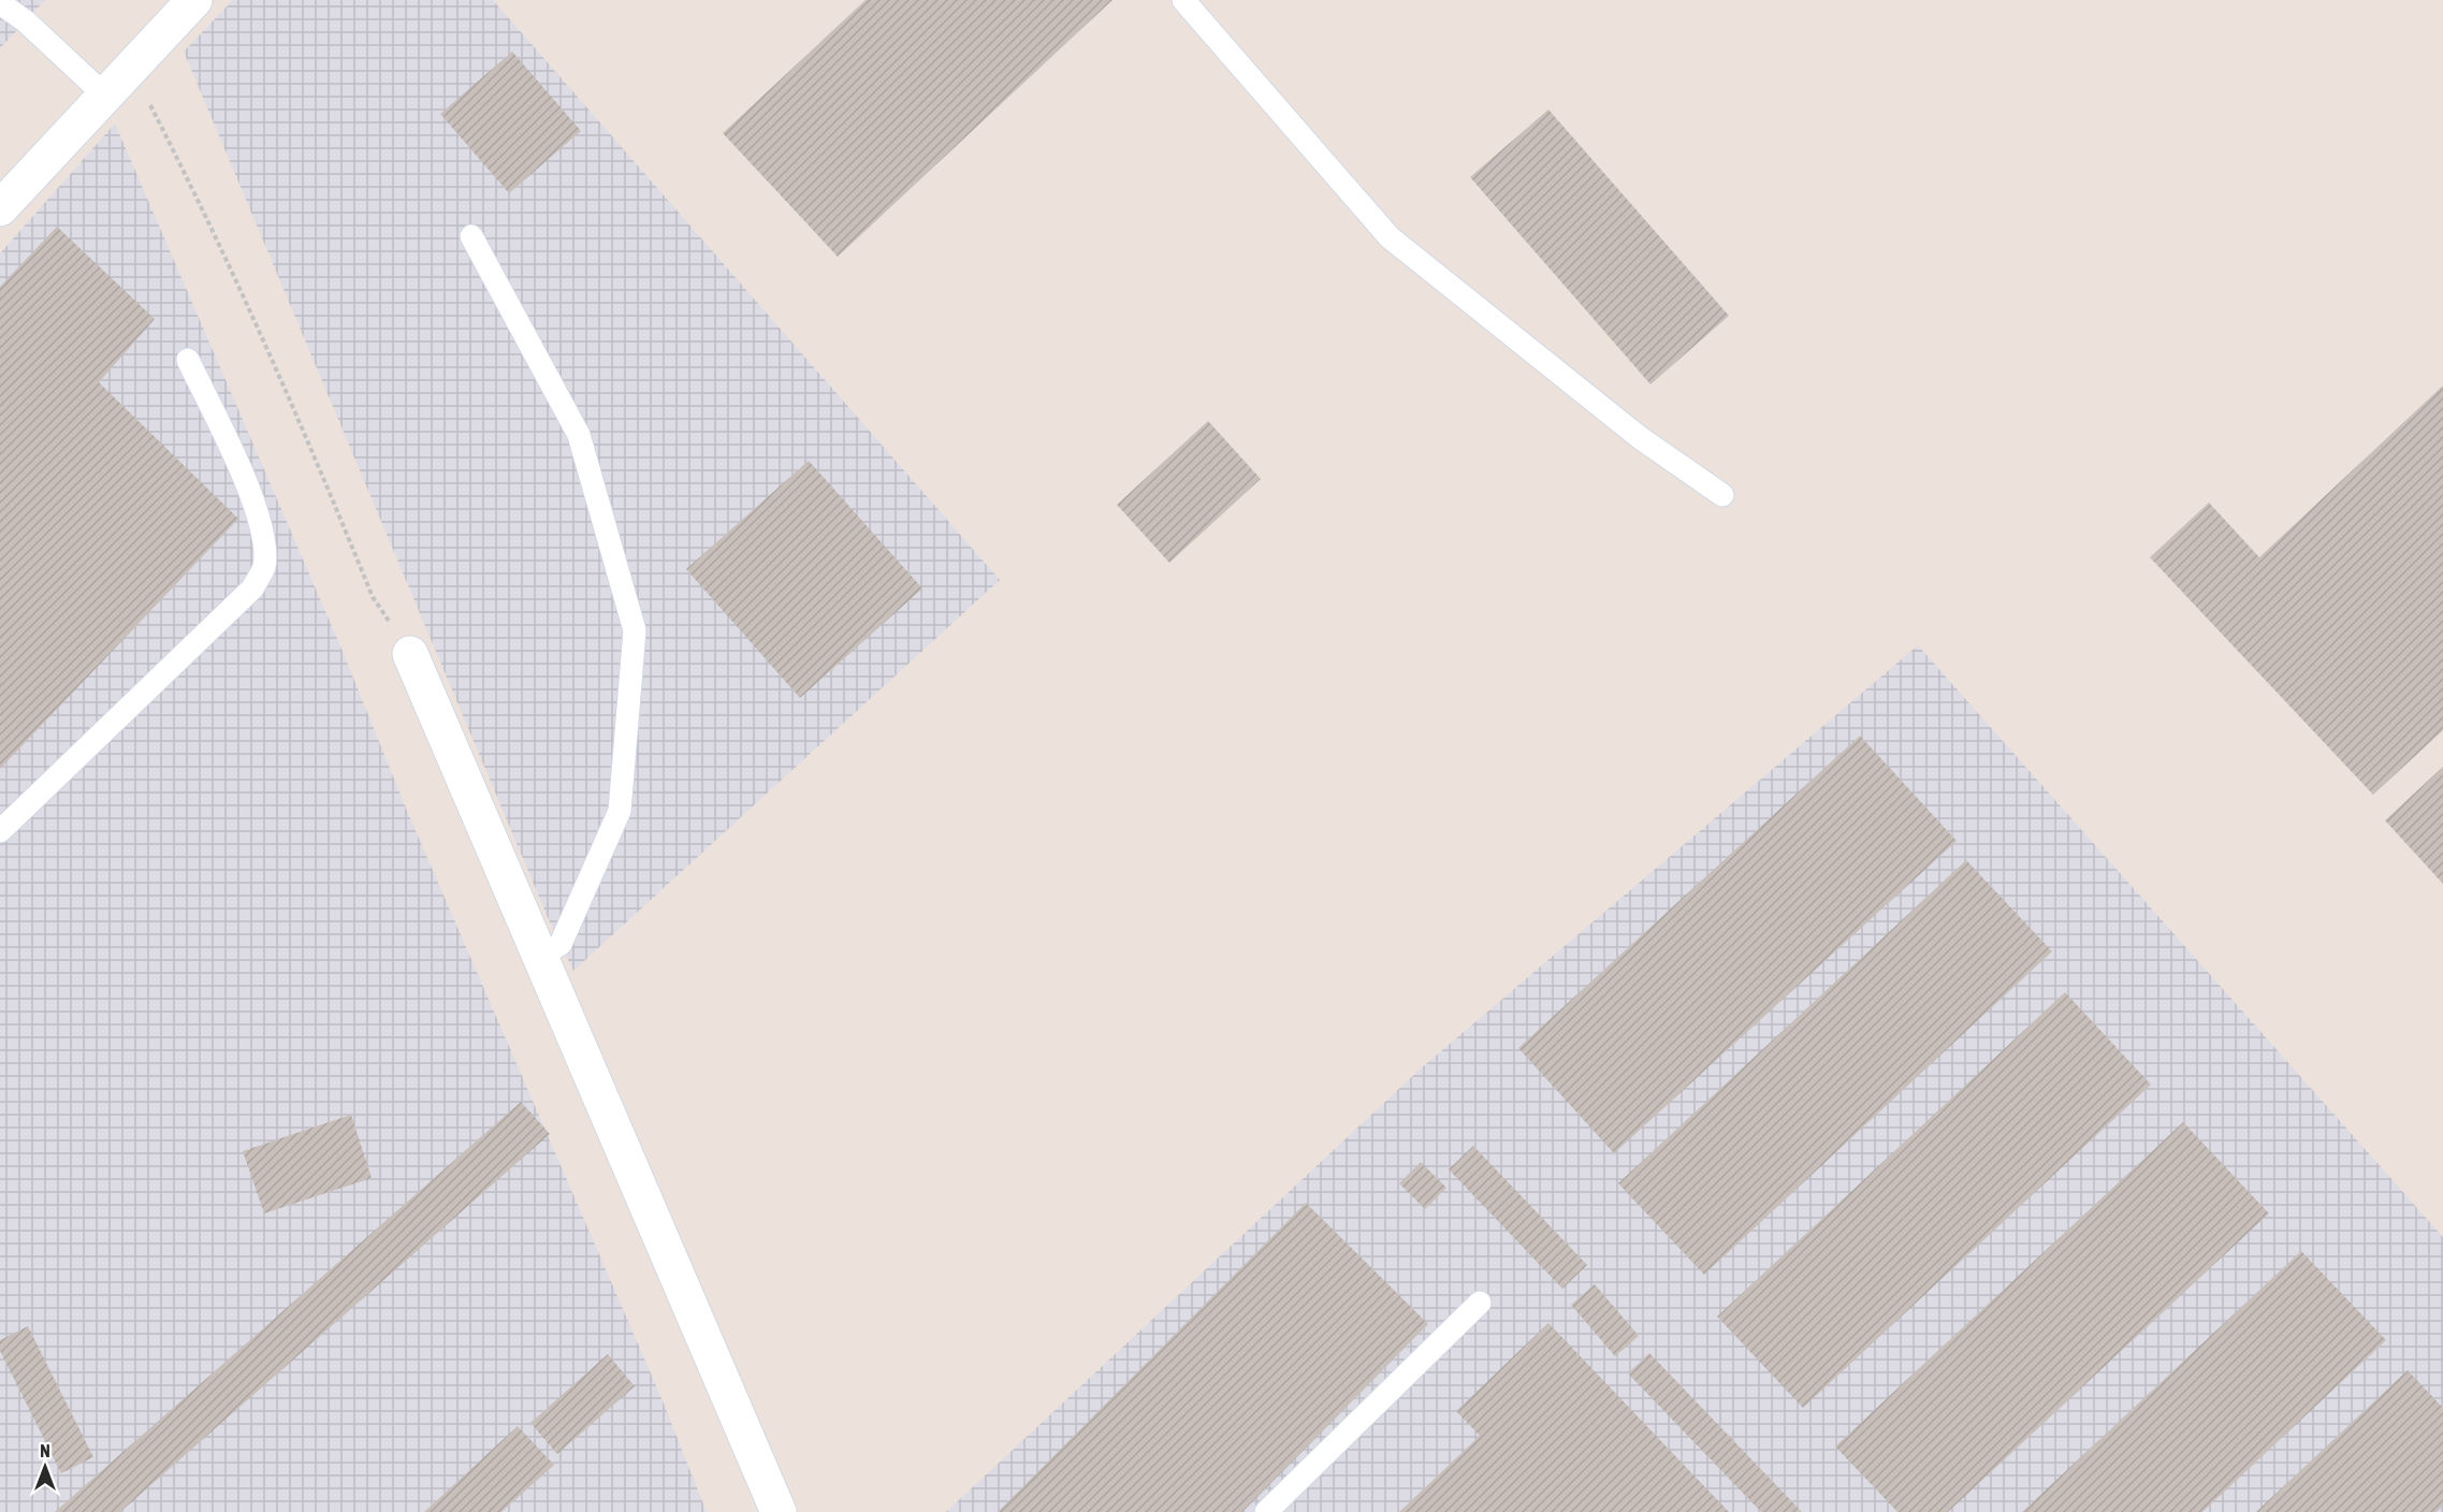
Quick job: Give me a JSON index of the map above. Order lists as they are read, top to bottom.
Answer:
{
  "north": "top"
}
